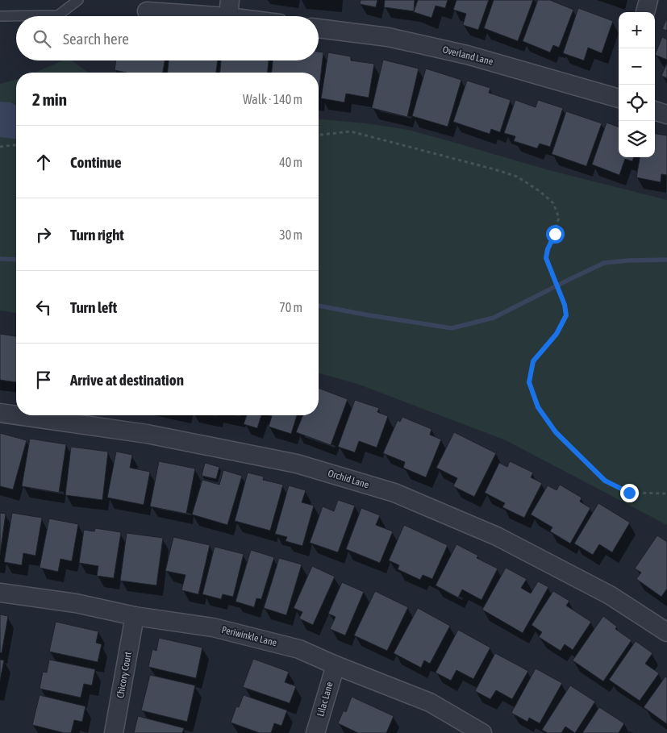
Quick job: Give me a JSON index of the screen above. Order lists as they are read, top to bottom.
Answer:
{
  "streets": {
    "street": [
      "Overland Lane",
      "Orchid Lane",
      "Periwinkle Lane",
      "Chicory Court",
      "Lilac Lane"
    ]
  },
  "crossings": [
    ["Periwinkle Lane", "Chicory Court"],
    ["Periwinkle Lane", "Lilac Lane"]
  ],
  "page": {
    "map_buttons": ["+", "−"],
    "search": "Search here",
    "heading": ["2 min", "Walk · 140 m"],
    "list": [
      ["Continue", "40 m"],
      ["Turn right", "30 m"],
      ["Turn left", "70 m"],
      "Arrive at destination"
    ]
  }
}
